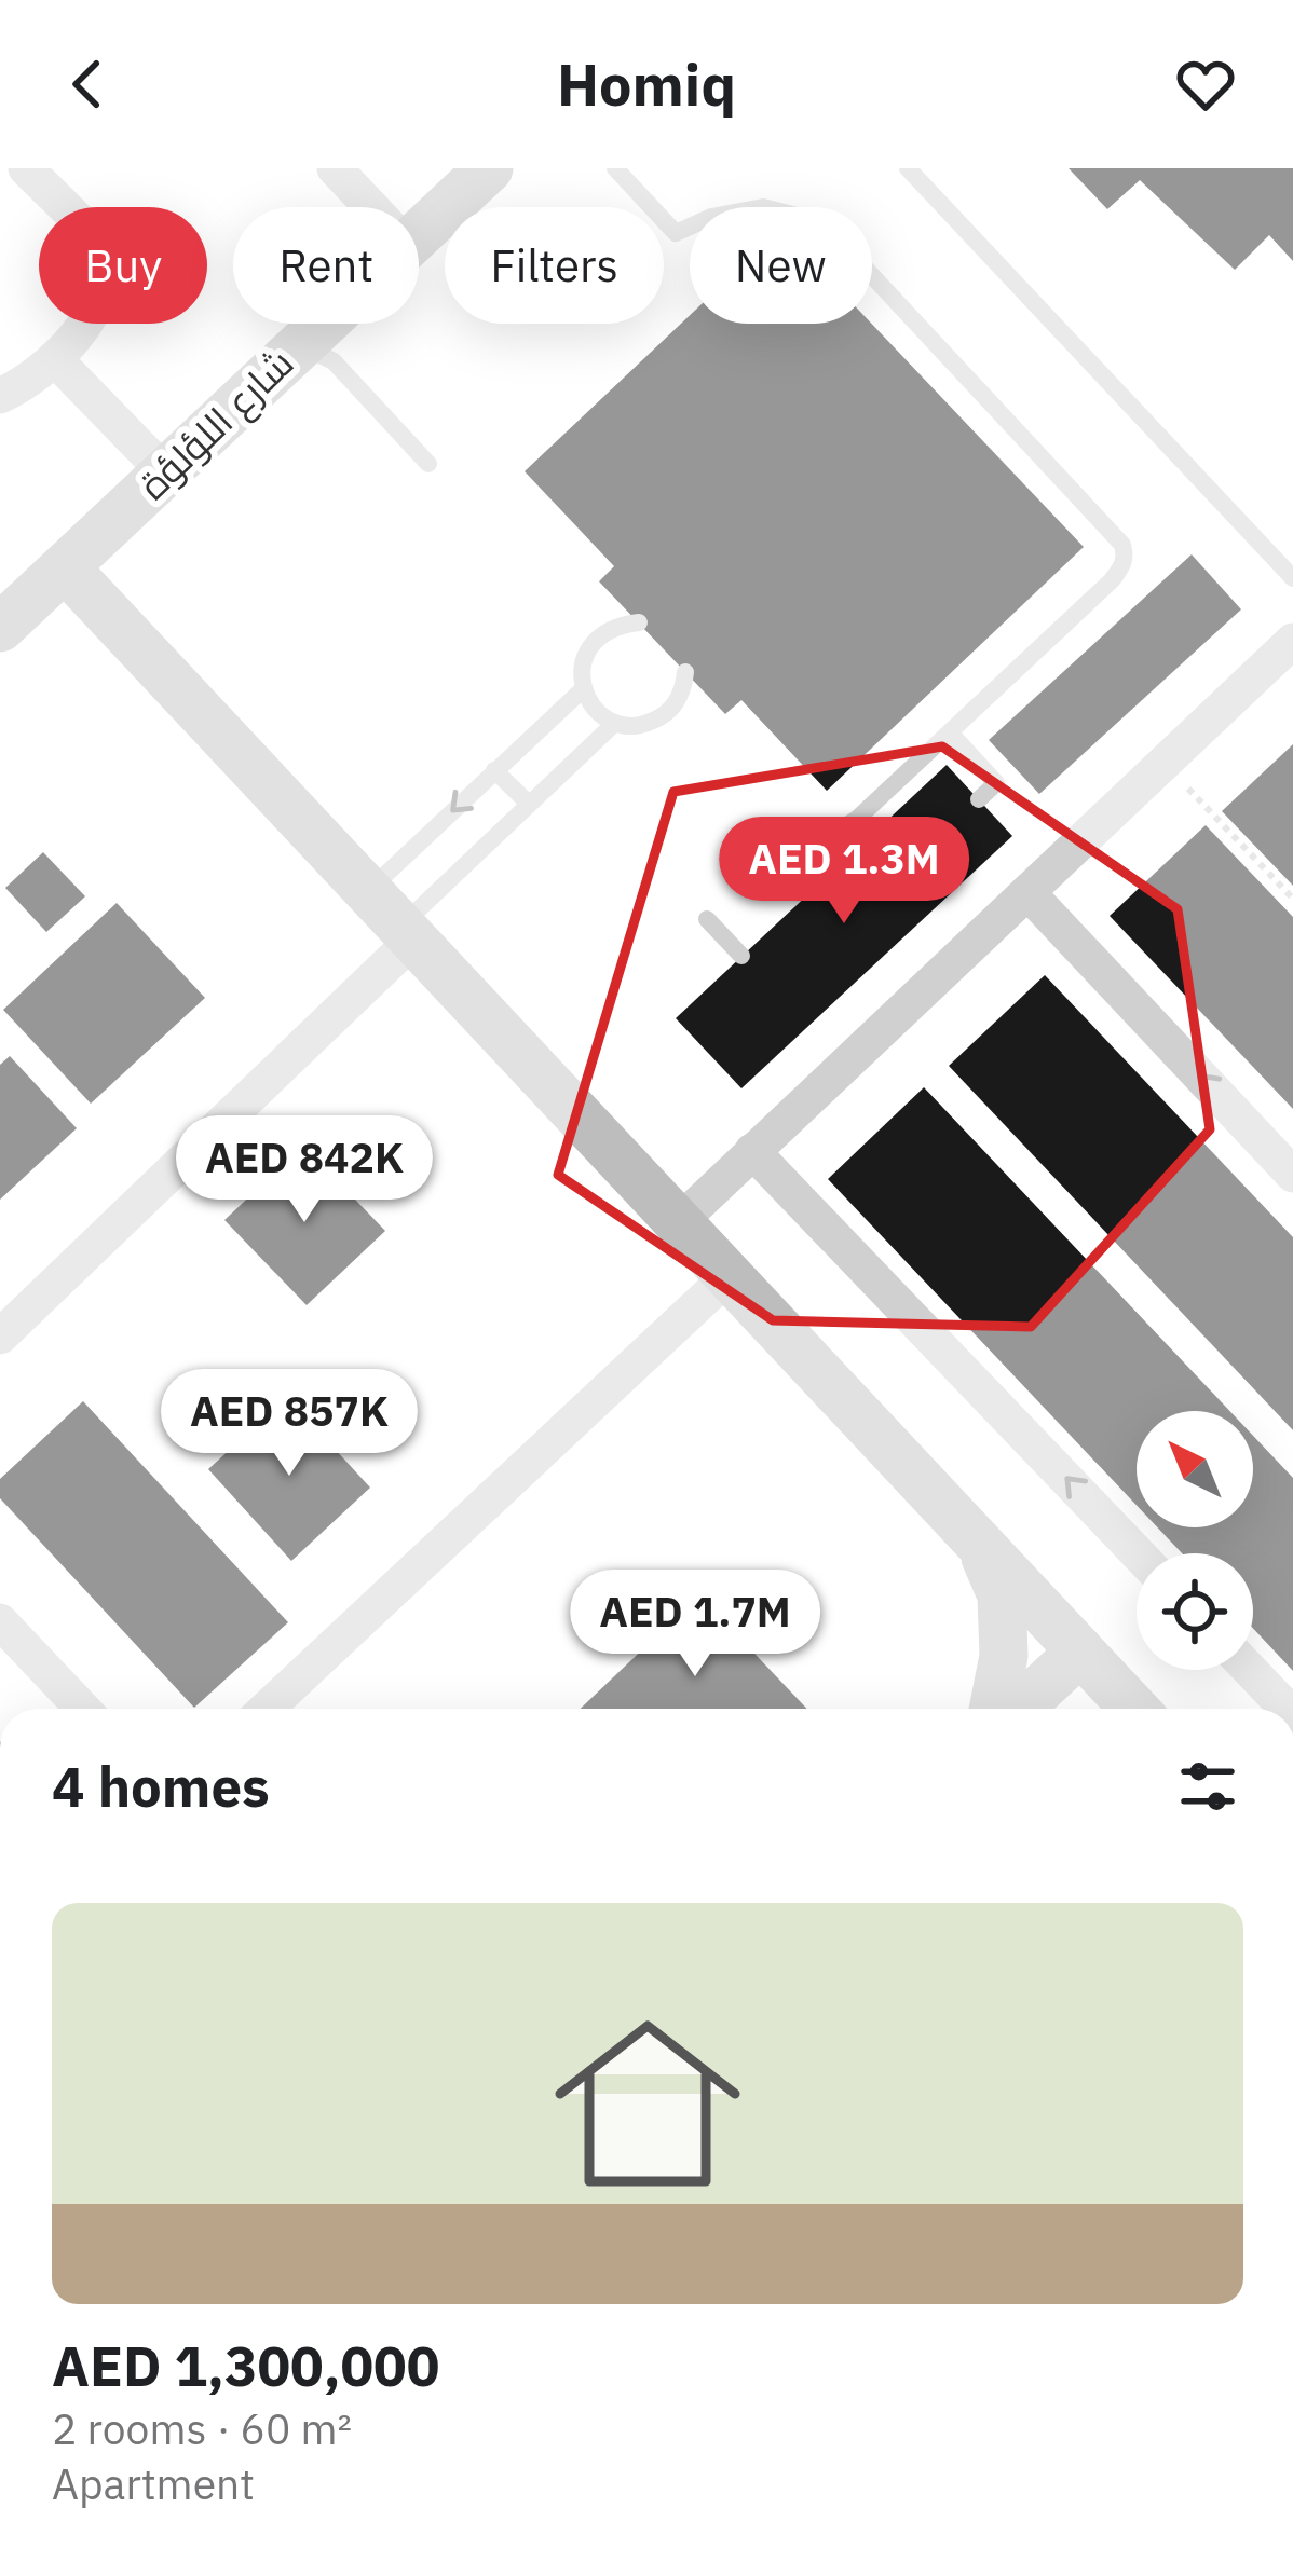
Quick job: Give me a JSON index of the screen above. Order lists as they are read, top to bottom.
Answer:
{
  "streets": {
    "street": ["شارع اللؤلؤة"]
  },
  "north": "top left",
  "page": {
    "header": "Homiq",
    "chip": [
      "Buy",
      "Rent",
      "Filters",
      "New"
    ],
    "price": [
      "AED 1.3M",
      "AED 842K",
      "AED 857K",
      "AED 1.7M"
    ],
    "heading": "4 homes",
    "list": [
      {
        "name": "AED 1,300,000",
        "note": "2 rooms · 60 m² · Apartment"
      }
    ]
  }
}
